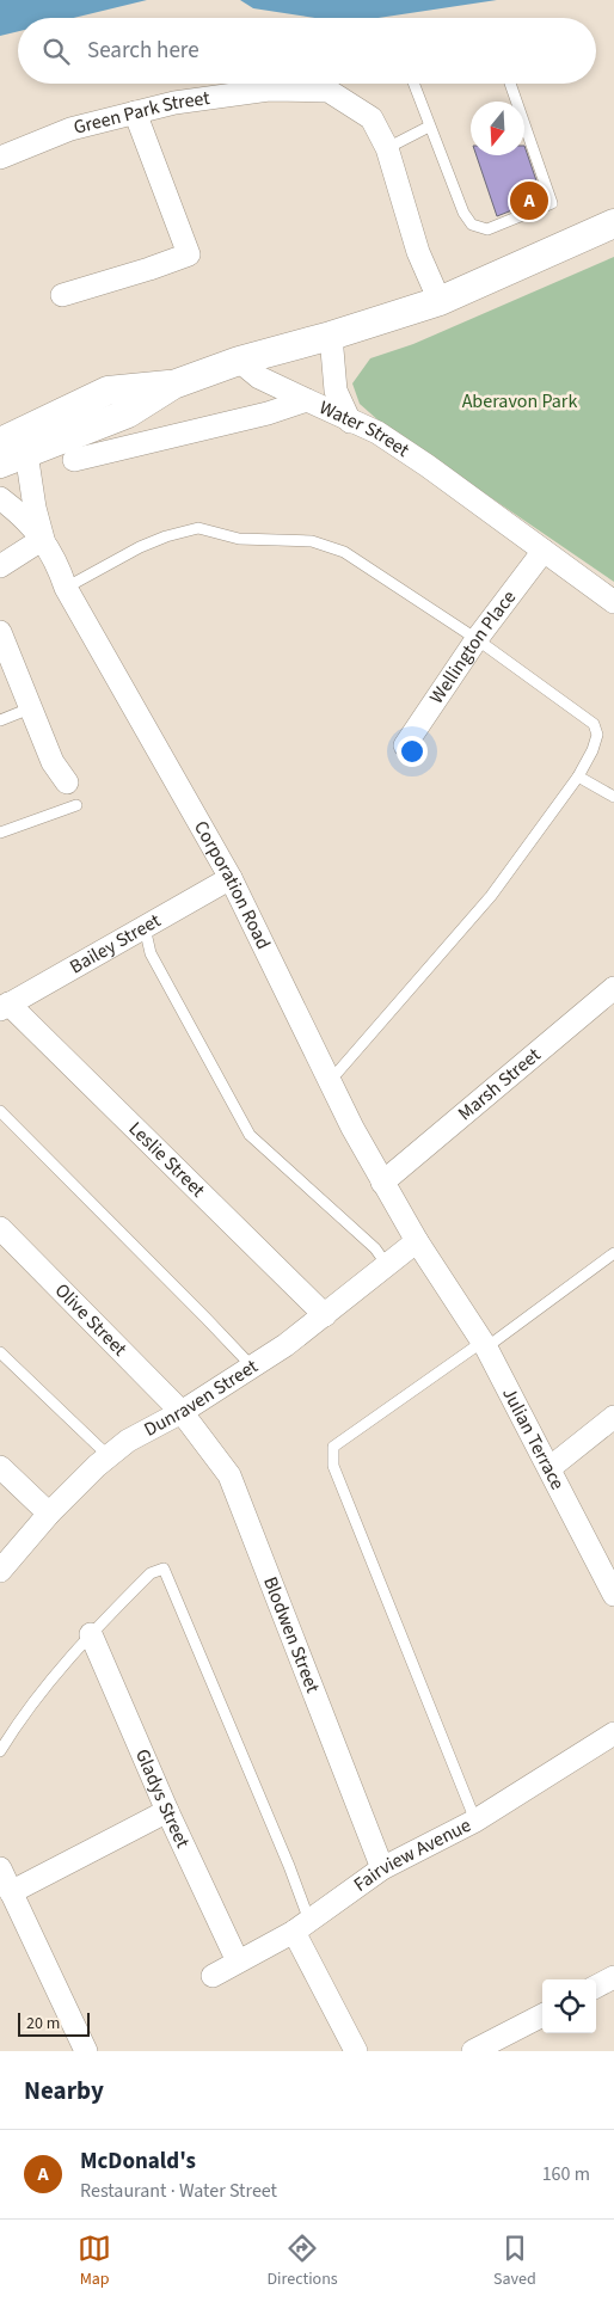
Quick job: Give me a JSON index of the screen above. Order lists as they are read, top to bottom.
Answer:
{
  "streets": {
    "street": [
      "Green Park Street",
      "Water Street",
      "Wellington Place",
      "Corporation Road",
      "Bailey Street",
      "Marsh Street",
      "Leslie Street",
      "Olive Street",
      "Dunraven Street",
      "Julian Terrace",
      "Blodwen Street",
      "Gladys Street",
      "Fairview Avenue"
    ]
  },
  "crossings": [
    ["Water Street", "Wellington Place"],
    ["Corporation Road", "Bailey Street"],
    ["Corporation Road", "Marsh Street"],
    ["Corporation Road", "Dunraven Street"],
    ["Corporation Road", "Julian Terrace"],
    ["Bailey Street", "Leslie Street"],
    ["Leslie Street", "Dunraven Street"],
    ["Olive Street", "Dunraven Street"],
    ["Olive Street", "Blodwen Street"],
    ["Dunraven Street", "Blodwen Street"],
    ["Blodwen Street", "Fairview Avenue"],
    ["Gladys Street", "Fairview Avenue"]
  ],
  "parks": ["Aberavon Park"],
  "scale_bar": "20 m",
  "north": "bottom",
  "page": {
    "search": "Search here",
    "pins": "A",
    "scale": "20 m",
    "heading": "Nearby",
    "list": [
      {
        "mark": "A",
        "name": "McDonald's",
        "note": "Restaurant · Water Street",
        "value": "160 m"
      }
    ],
    "nav": ["Map", "Directions", "Saved"]
  }
}
